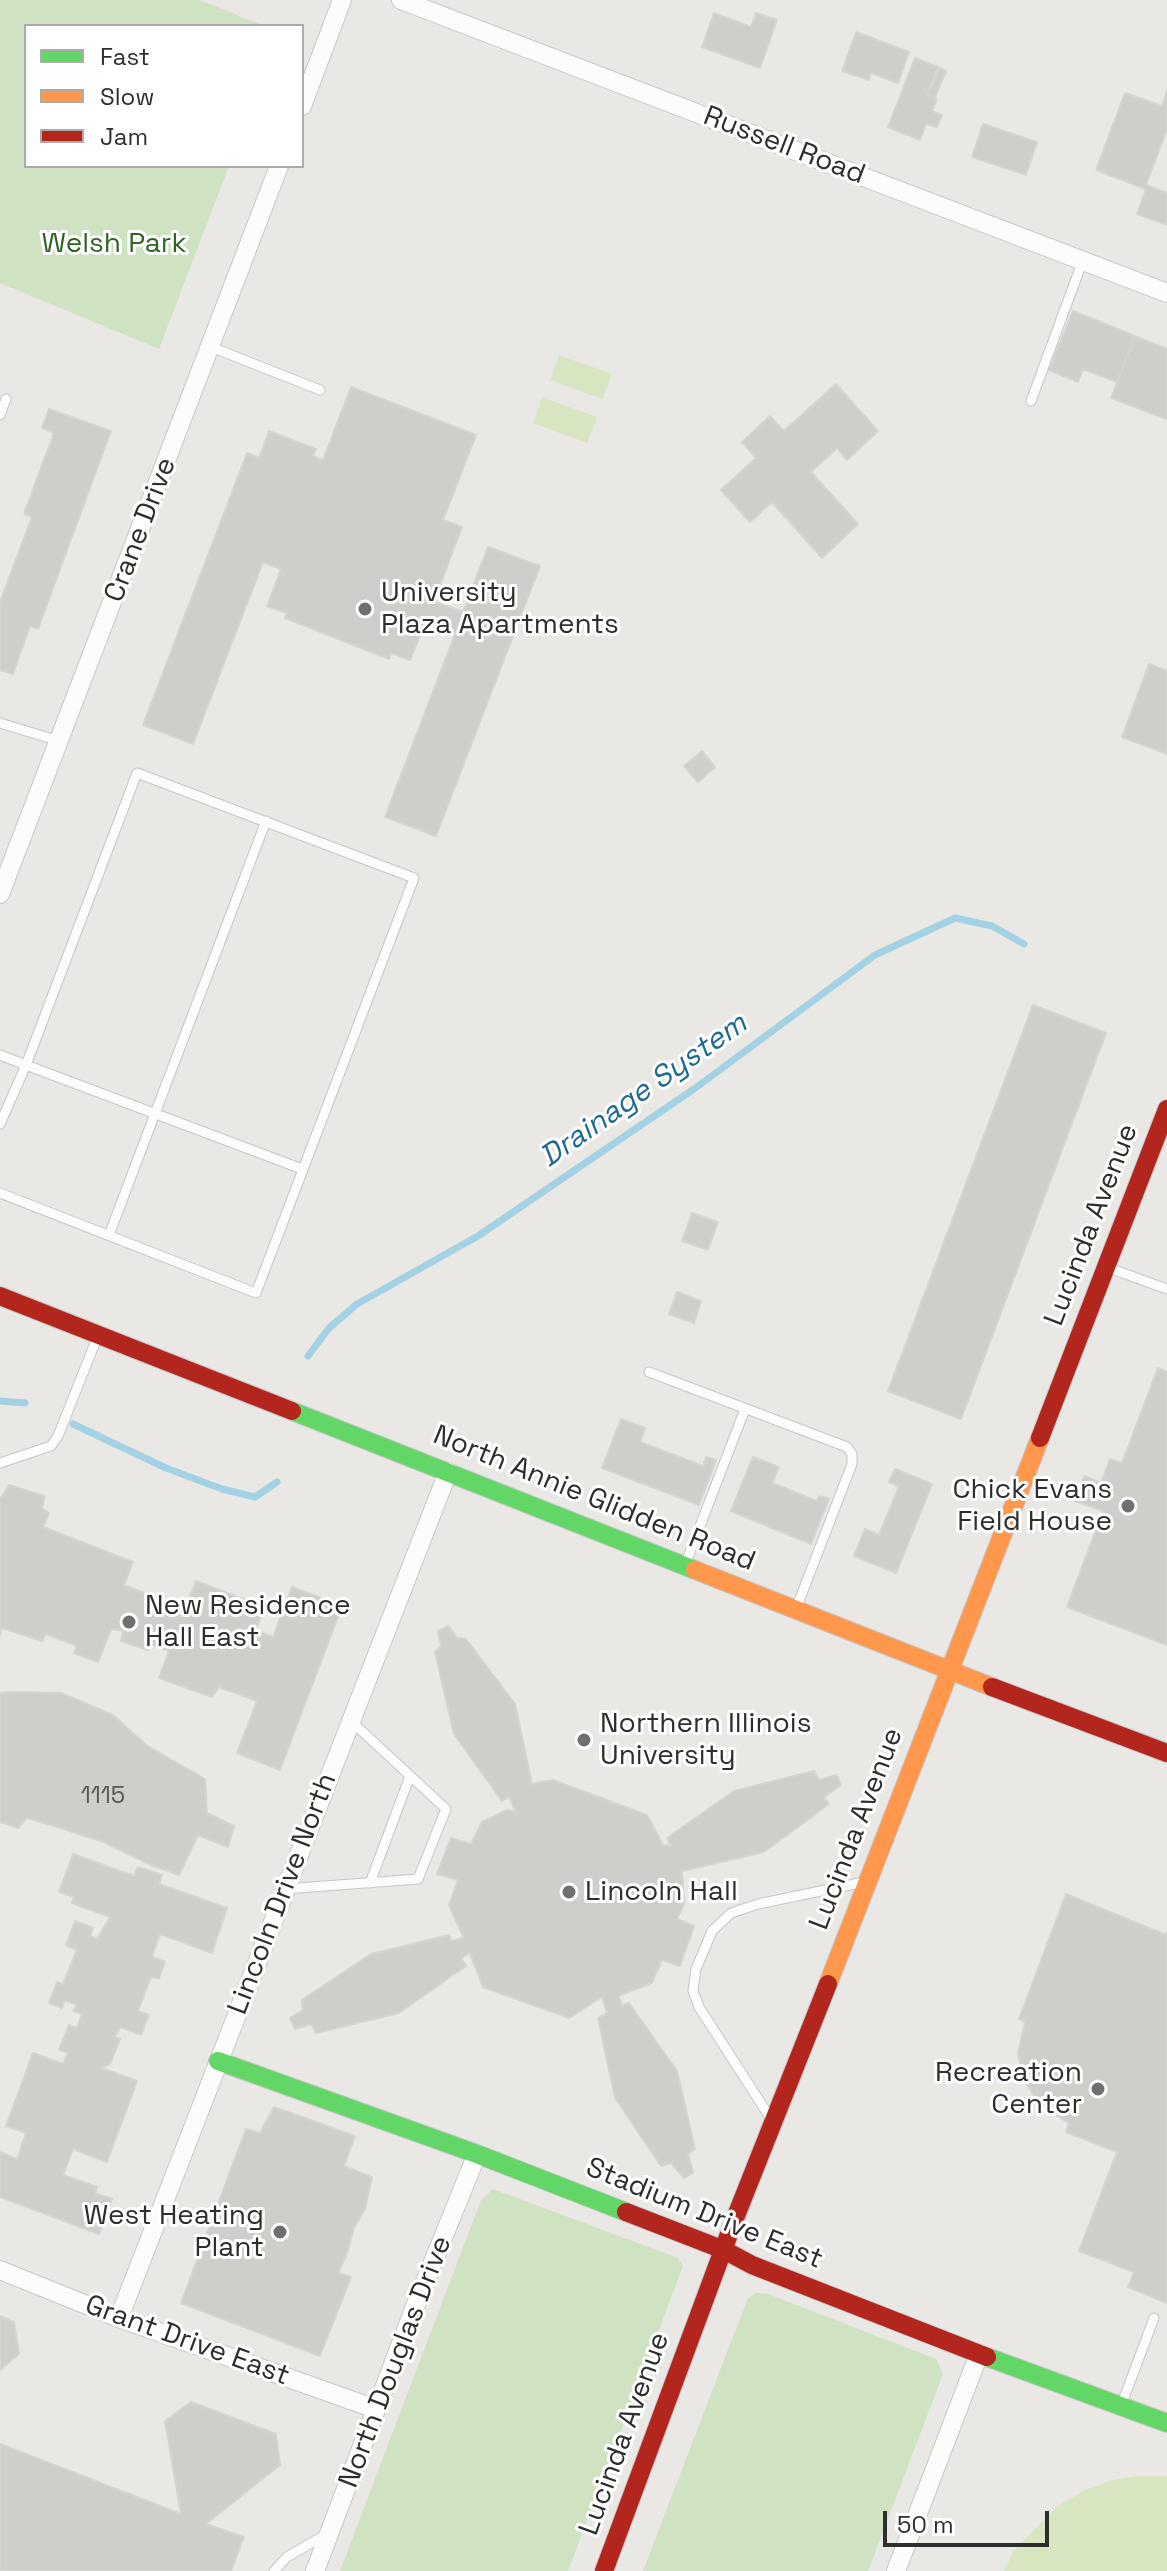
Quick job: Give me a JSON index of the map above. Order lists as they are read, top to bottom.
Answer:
{
  "streets": {
    "street": [
      "Russell Road",
      "Crane Drive",
      "Lucinda Avenue",
      "North Annie Glidden Road",
      "Lincoln Drive North",
      "Stadium Drive East",
      "Grant Drive East",
      "North Douglas Drive"
    ]
  },
  "crossings": [
    ["Lucinda Avenue", "North Annie Glidden Road"],
    ["Lucinda Avenue", "Stadium Drive East"],
    ["North Annie Glidden Road", "Lincoln Drive North"],
    ["Lincoln Drive North", "Stadium Drive East"],
    ["Lincoln Drive North", "Grant Drive East"],
    ["Stadium Drive East", "North Douglas Drive"],
    ["Grant Drive East", "North Douglas Drive"]
  ],
  "water": ["Drainage System"],
  "parks": ["Welsh Park"],
  "places": [
    "University Plaza Apartments",
    "Chick Evans Field House",
    "New Residence Hall East",
    "Northern Illinois University",
    "Lincoln Hall",
    "Recreation Center",
    "West Heating Plant"
  ],
  "house_numbers": ["1115"],
  "legend": ["Fast", "Slow", "Jam"],
  "scale_bar": "50 m"
}
